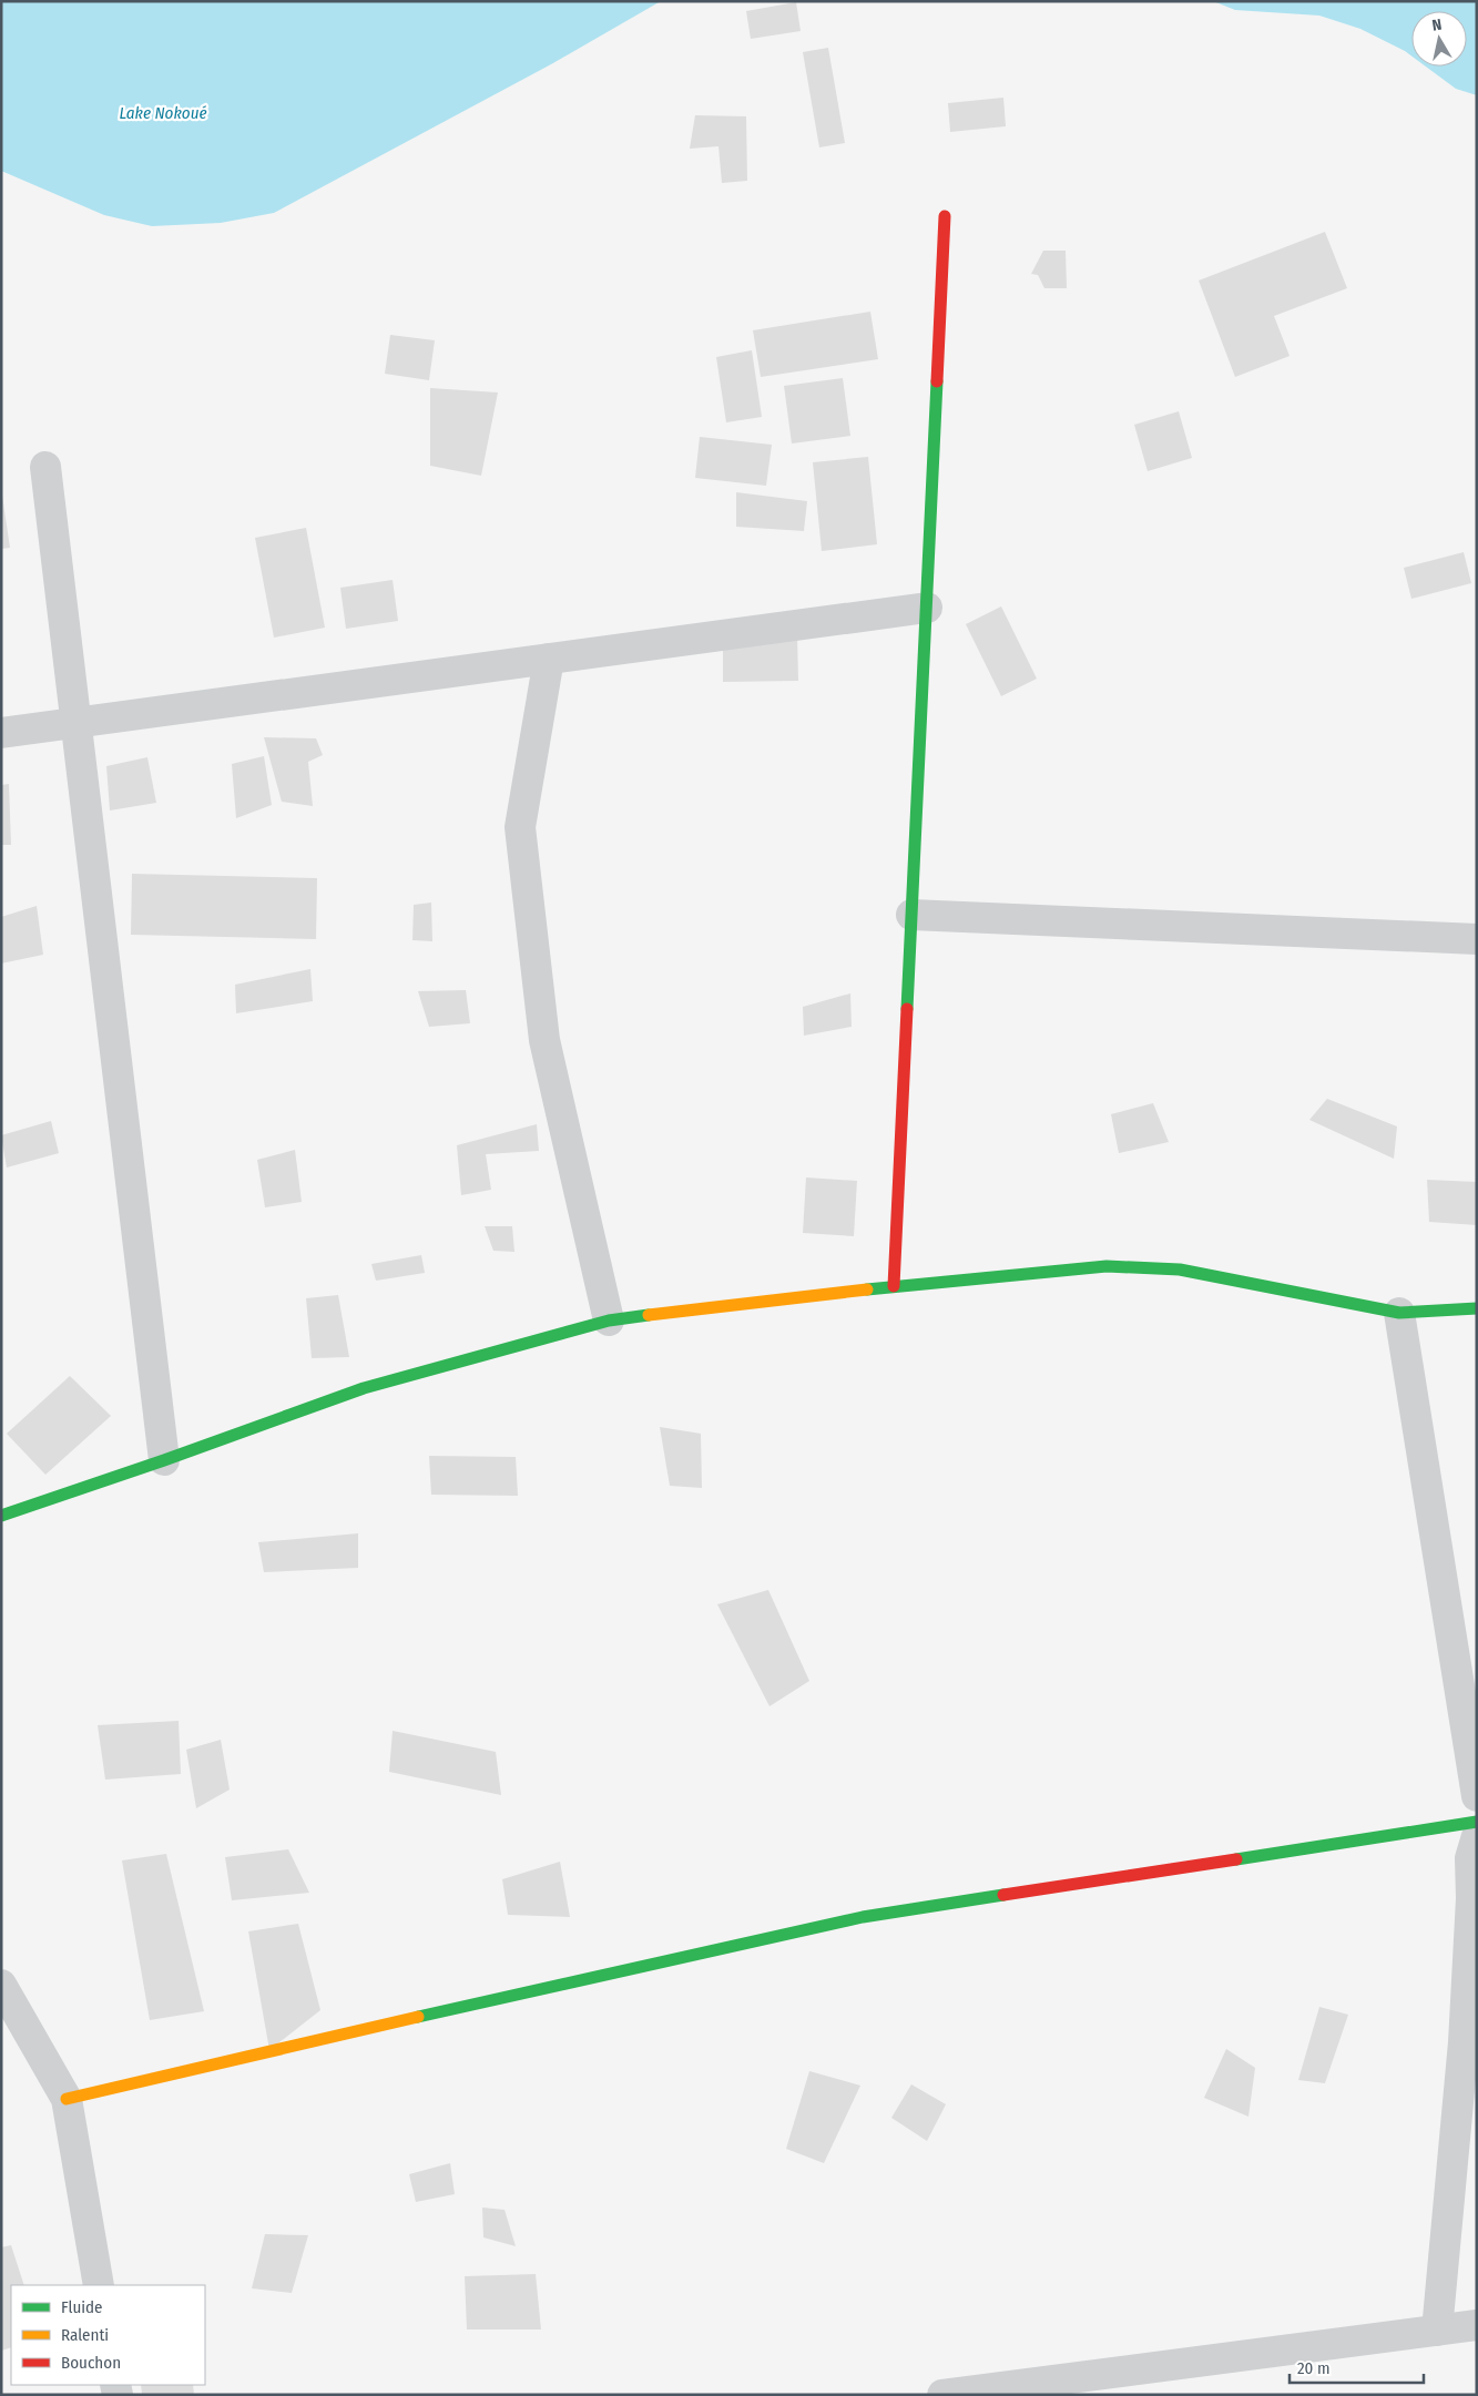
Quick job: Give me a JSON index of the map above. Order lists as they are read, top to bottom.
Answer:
{
  "water": ["Lake Nokoué"],
  "legend": ["Fluide", "Ralenti", "Bouchon"],
  "scale_bar": "20 m",
  "north": "top"
}
